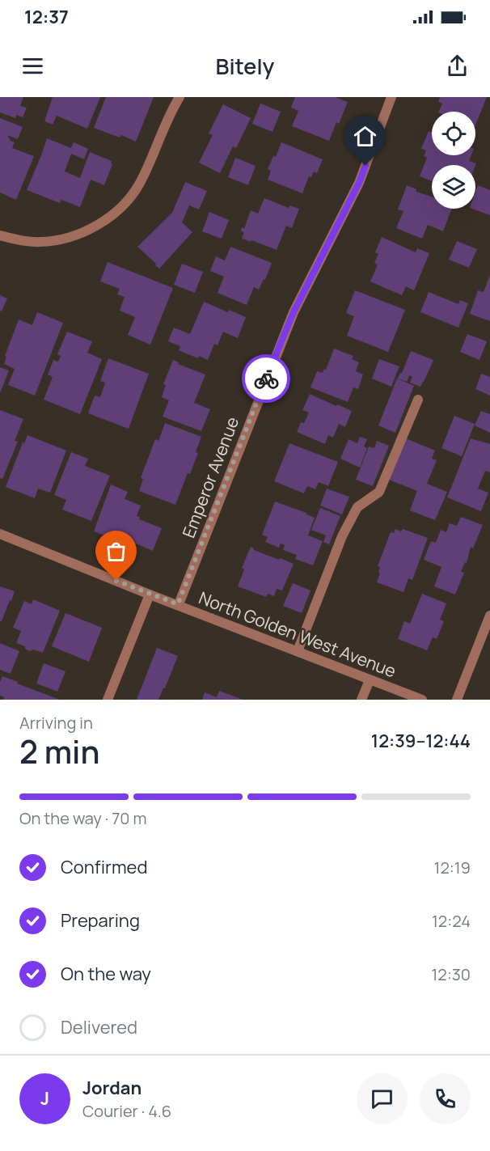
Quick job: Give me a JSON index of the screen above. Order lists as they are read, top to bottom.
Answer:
{
  "streets": {
    "street": ["Emperor Avenue", "North Golden West Avenue"]
  },
  "crossings": [
    ["Emperor Avenue", "North Golden West Avenue"]
  ],
  "page": {
    "status": "12:37",
    "header": "Bitely",
    "heading": ["2 min", "Arriving in", "12:39–12:44"],
    "panel": ["Jordan", "Courier · 4.6"],
    "bar": "On the way · 70 m",
    "list": [
      ["Confirmed", "12:19"],
      ["Preparing", "12:24"],
      ["On the way", "12:30"],
      "Delivered"
    ],
    "round": "J"
  }
}
